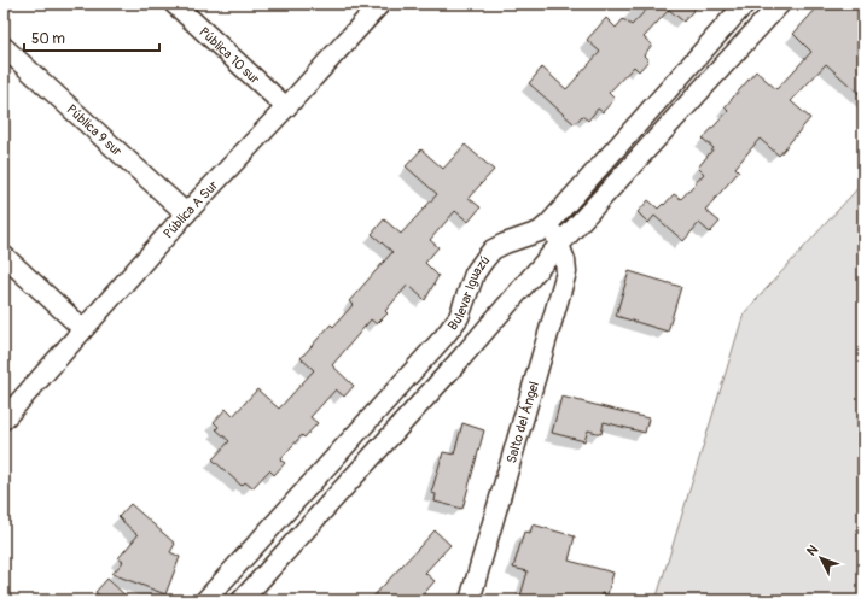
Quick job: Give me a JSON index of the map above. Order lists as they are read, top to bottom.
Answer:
{
  "streets": {
    "street": [
      "Pública 10 sur",
      "Pública 9 sur",
      "Pública A Sur",
      "Bulevar Iguazú",
      "Salto del Ángel"
    ]
  },
  "crossings": [
    ["Pública 10 sur", "Pública A Sur"],
    ["Pública 9 sur", "Pública A Sur"],
    ["Bulevar Iguazú", "Salto del Ángel"]
  ],
  "scale_bar": "50 m",
  "north": "top left"
}
